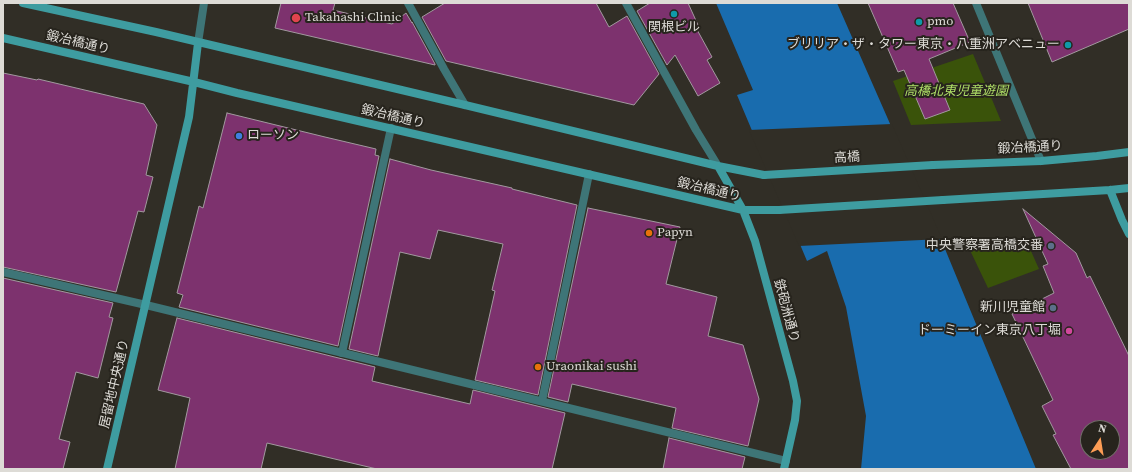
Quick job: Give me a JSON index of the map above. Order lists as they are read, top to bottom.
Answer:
{
  "streets": {
    "street": [
      "鍛冶橋通り",
      "高橋",
      "鉄砲洲通り",
      "居留地中央通り"
    ]
  },
  "crossings": [
    ["鍛冶橋通り", "高橋"],
    ["鍛冶橋通り", "鉄砲洲通り"],
    ["鍛冶橋通り", "居留地中央通り"]
  ],
  "parks": ["高橋北東児童遊園"],
  "places": [
    "関根ビル",
    "Takahashi Clinic",
    "pmo",
    "ブリリア・ザ・タワー東京・八重洲アベニュー",
    "ローソン",
    "Papyn",
    "中央警察署高橋交番",
    "新川児童館",
    "ドーミーイン東京八丁堀",
    "Uraonikai sushi"
  ],
  "north": "top"
}
